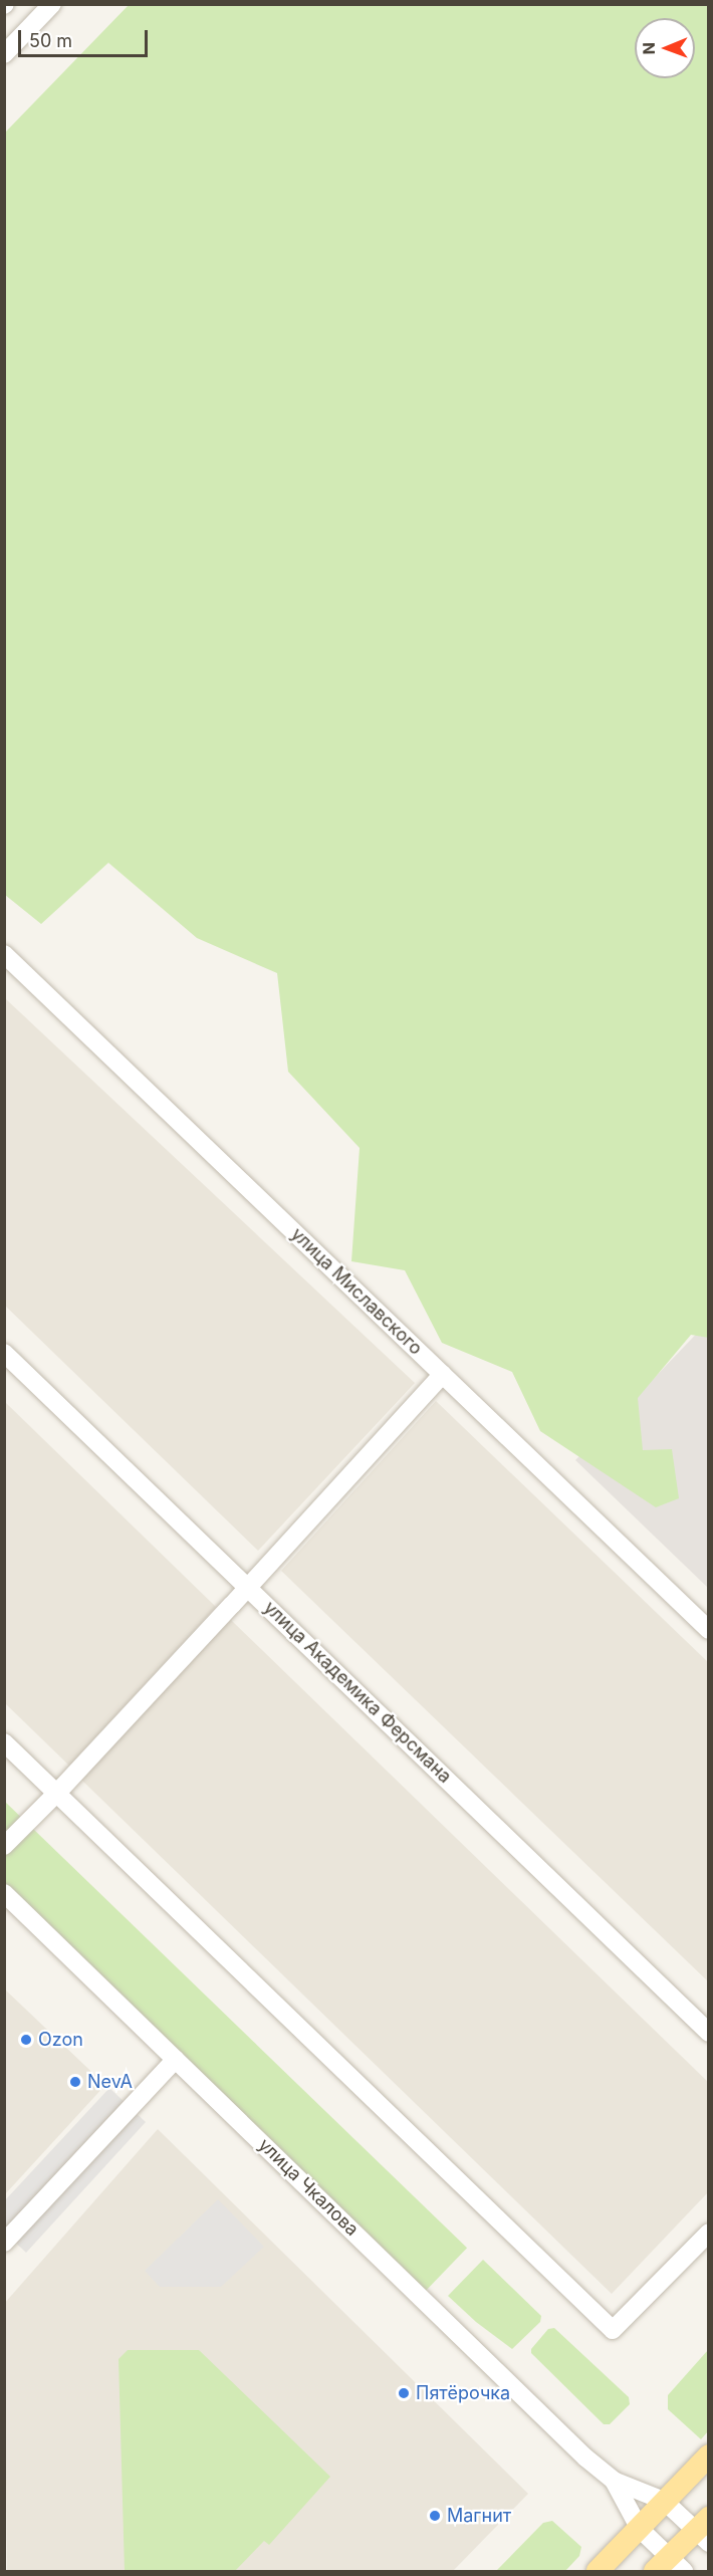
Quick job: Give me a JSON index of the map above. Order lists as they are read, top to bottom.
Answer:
{
  "streets": {
    "street": ["улица Миславского", "улица Академика Ферсмана", "улица Чкалова"]
  },
  "places": [
    "Ozon",
    "NevA",
    "Пятёрочка",
    "Магнит"
  ],
  "scale_bar": "50 m",
  "north": "left"
}
